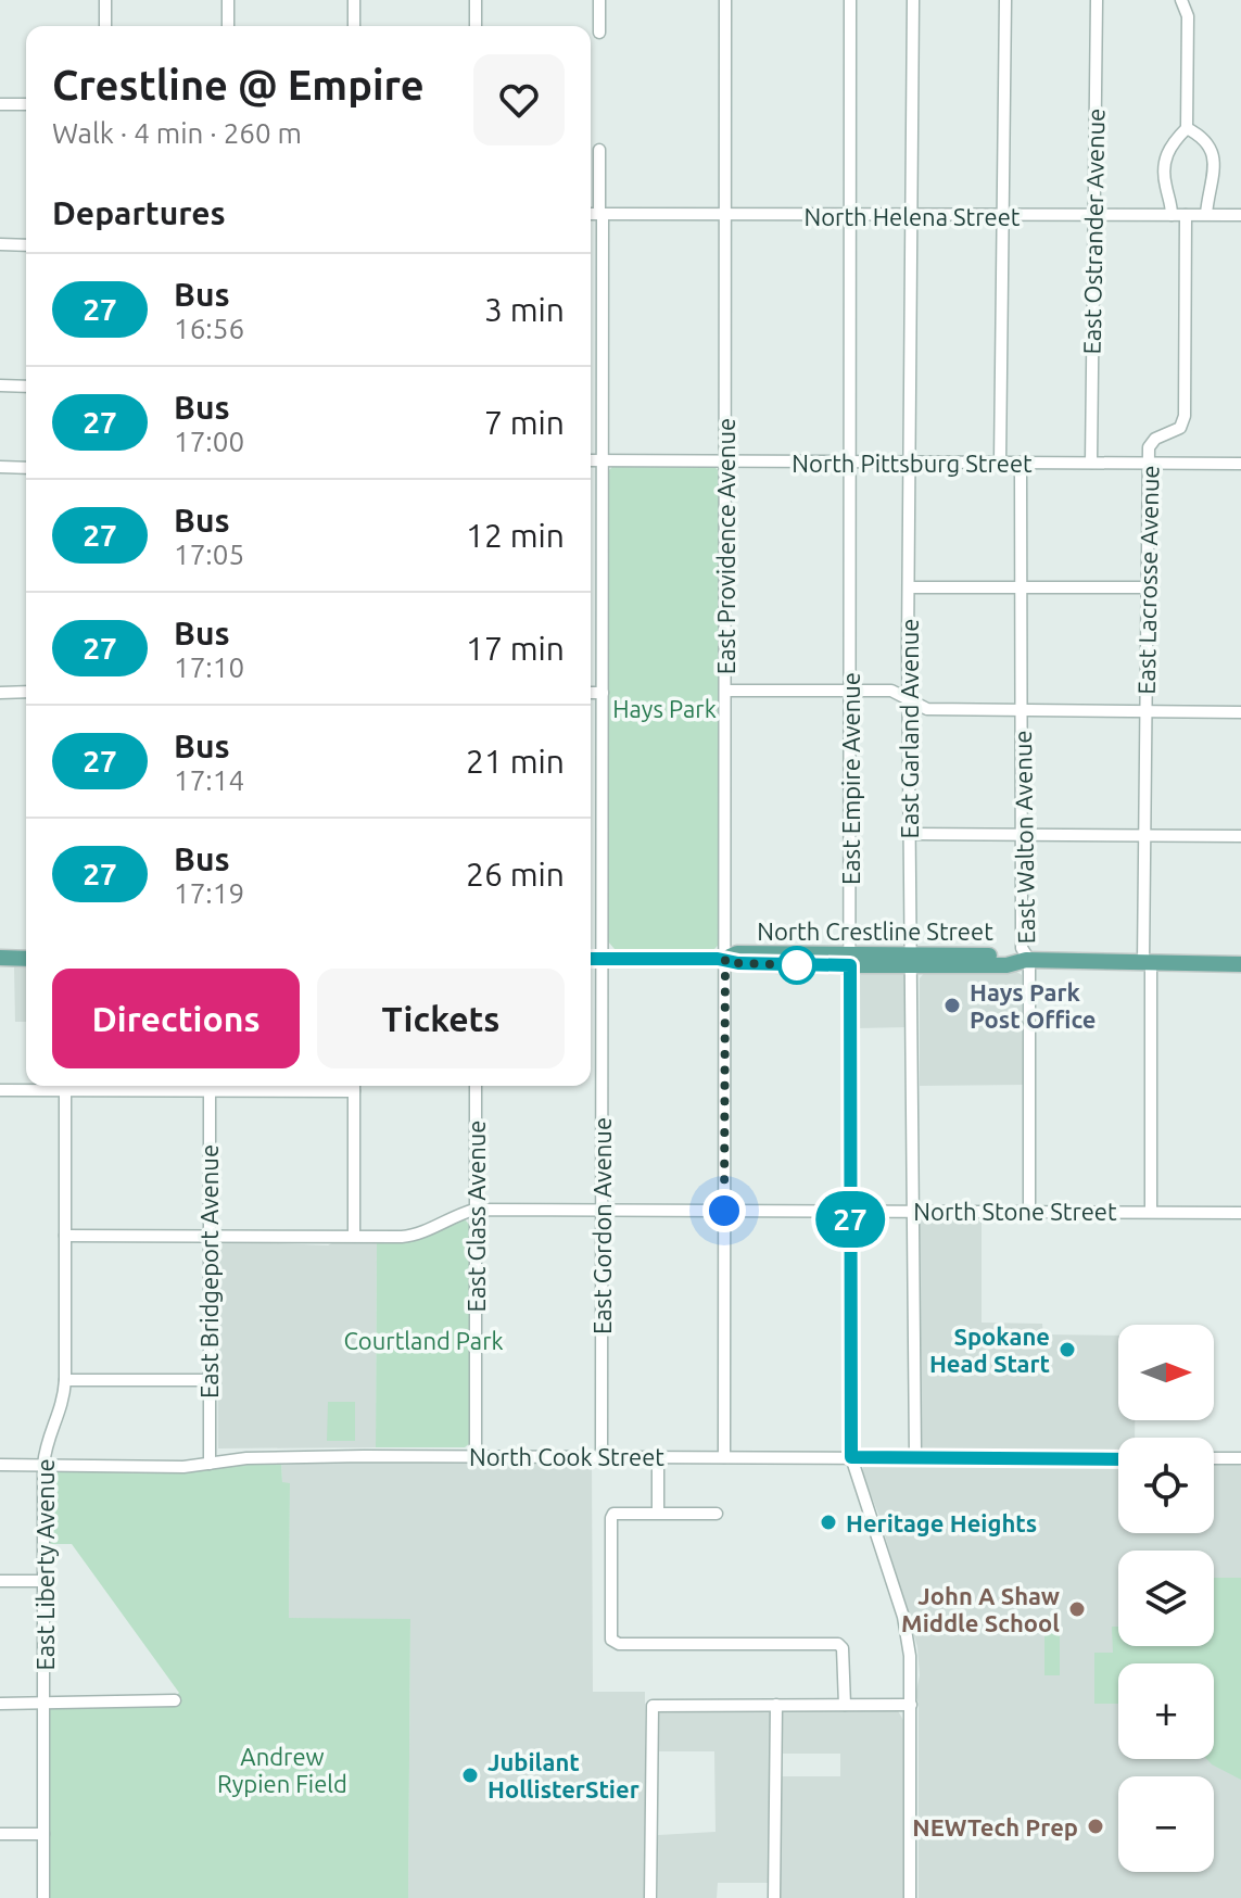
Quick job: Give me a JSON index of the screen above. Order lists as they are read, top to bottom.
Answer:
{
  "streets": {
    "main road": ["North Crestline Street"],
    "street": [
      "North Helena Street",
      "East Ostrander Avenue",
      "North Pittsburg Street",
      "East Providence Avenue",
      "East Lacrosse Avenue",
      "East Garland Avenue",
      "East Empire Avenue",
      "East Walton Avenue",
      "North Stone Street",
      "East Glass Avenue",
      "East Gordon Avenue",
      "East Bridgeport Avenue",
      "North Cook Street",
      "East Liberty Avenue"
    ]
  },
  "crossings": [
    ["North Helena Street", "East Ostrander Avenue"],
    ["North Helena Street", "East Providence Avenue"],
    ["North Helena Street", "East Lacrosse Avenue"],
    ["North Helena Street", "East Garland Avenue"],
    ["North Helena Street", "East Empire Avenue"],
    ["North Helena Street", "East Gordon Avenue"],
    ["East Ostrander Avenue", "North Pittsburg Street"],
    ["North Pittsburg Street", "East Providence Avenue"],
    ["North Pittsburg Street", "East Lacrosse Avenue"],
    ["North Pittsburg Street", "East Garland Avenue"],
    ["North Pittsburg Street", "East Empire Avenue"],
    ["North Pittsburg Street", "East Walton Avenue"],
    ["North Pittsburg Street", "East Gordon Avenue"],
    ["East Providence Avenue", "North Crestline Street"],
    ["East Providence Avenue", "North Stone Street"],
    ["East Providence Avenue", "North Cook Street"],
    ["East Lacrosse Avenue", "North Crestline Street"],
    ["East Lacrosse Avenue", "North Stone Street"],
    ["East Garland Avenue", "North Crestline Street"],
    ["East Garland Avenue", "North Stone Street"],
    ["East Garland Avenue", "North Cook Street"],
    ["East Empire Avenue", "North Crestline Street"],
    ["East Empire Avenue", "North Stone Street"],
    ["East Empire Avenue", "North Cook Street"],
    ["East Walton Avenue", "North Crestline Street"],
    ["East Walton Avenue", "North Stone Street"],
    ["North Crestline Street", "East Gordon Avenue"],
    ["North Stone Street", "East Glass Avenue"],
    ["North Stone Street", "East Gordon Avenue"],
    ["North Stone Street", "East Bridgeport Avenue"],
    ["North Stone Street", "East Liberty Avenue"],
    ["East Glass Avenue", "North Cook Street"],
    ["East Gordon Avenue", "North Cook Street"],
    ["East Bridgeport Avenue", "North Cook Street"],
    ["North Cook Street", "East Liberty Avenue"]
  ],
  "parks": ["Hays Park", "Courtland Park", "Andrew Rypien Field"],
  "places": [
    "Hays Park Post Office",
    "Spokane Head Start",
    "Heritage Heights",
    "John A Shaw Middle School",
    "Jubilant HollisterStier",
    "NEWTech Prep"
  ],
  "lines": ["bus line 27"],
  "north": "right",
  "page": {
    "on_map": "27",
    "heading": [
      ["Crestline @ Empire", "Walk · 4 min · 260 m"],
      "Departures"
    ],
    "list": [
      {
        "mark": "27",
        "name": "Bus",
        "note": "16:56",
        "value": "3 min"
      },
      {
        "mark": "27",
        "name": "Bus",
        "note": "17:00",
        "value": "7 min"
      },
      {
        "mark": "27",
        "name": "Bus",
        "note": "17:05",
        "value": "12 min"
      },
      {
        "mark": "27",
        "name": "Bus",
        "note": "17:10",
        "value": "17 min"
      },
      {
        "mark": "27",
        "name": "Bus",
        "note": "17:14",
        "value": "21 min"
      },
      {
        "mark": "27",
        "name": "Bus",
        "note": "17:19",
        "value": "26 min"
      }
    ],
    "buttons": ["Directions", "Tickets"],
    "map_buttons": ["+", "−"]
  }
}
